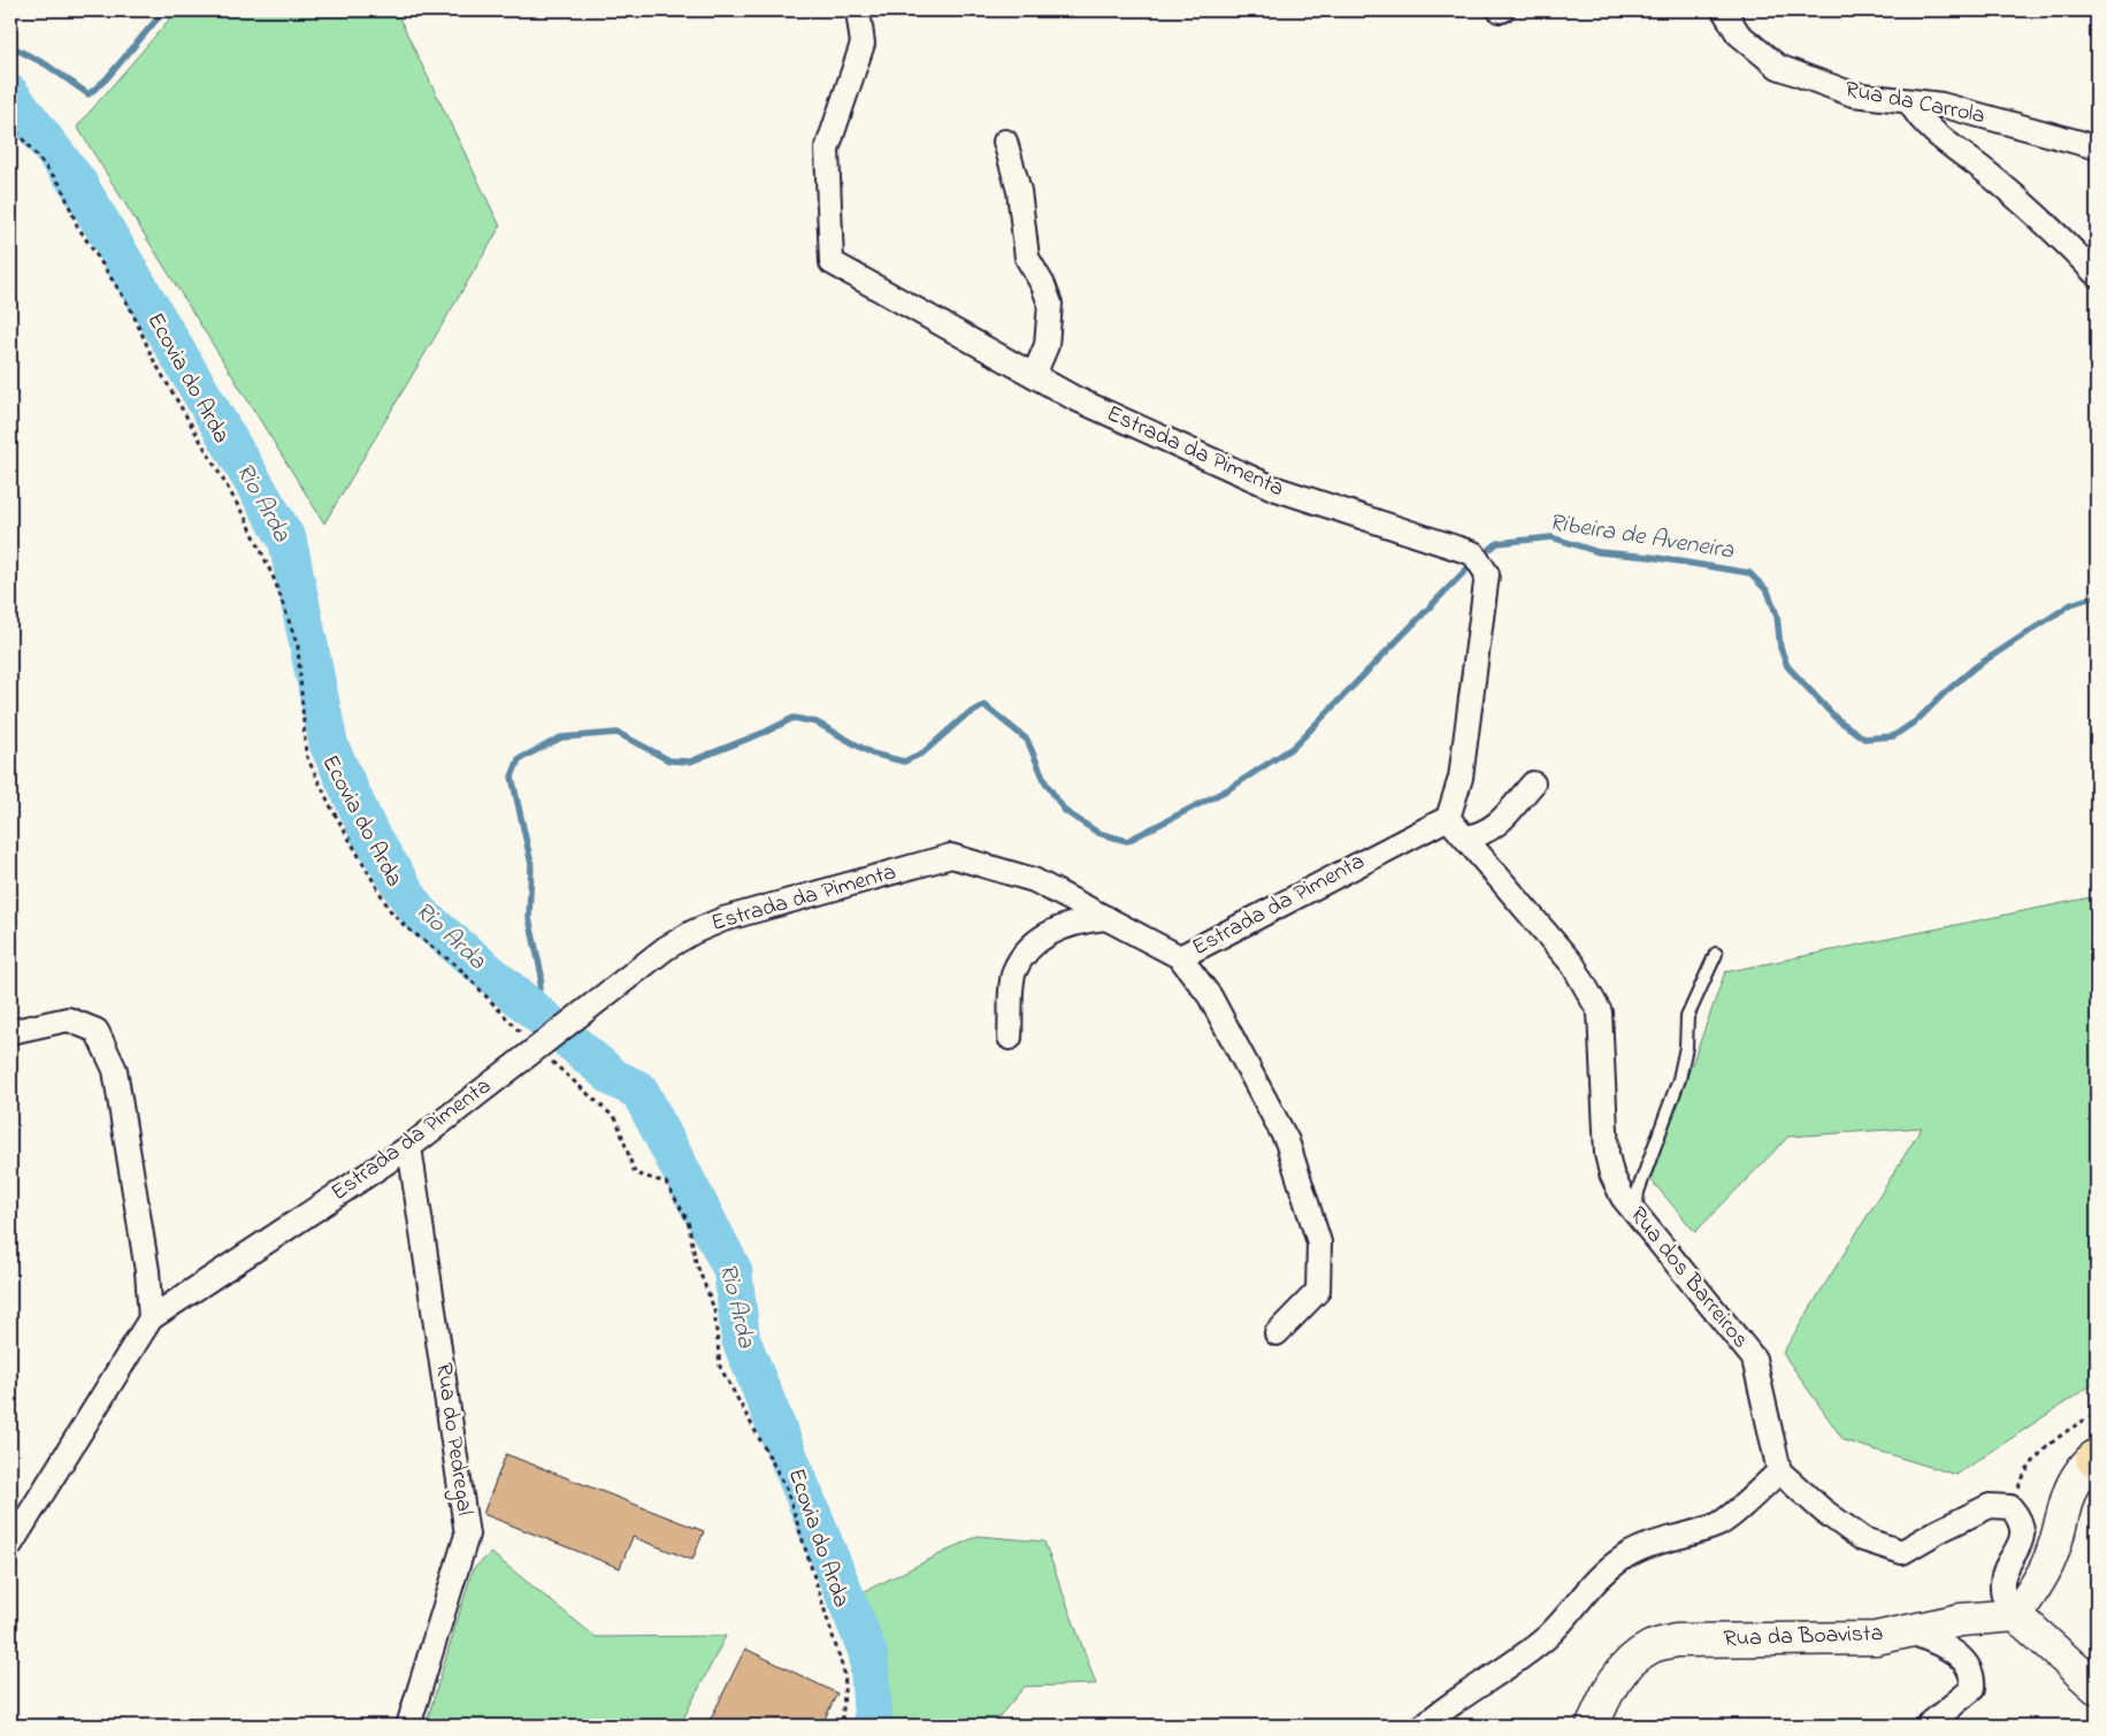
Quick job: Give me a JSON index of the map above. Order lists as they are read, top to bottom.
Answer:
{
  "streets": {
    "street": [
      "Rua da Carrola",
      "Estrada da Pimenta",
      "Rua dos Barreiros",
      "Rua do Pedregal",
      "Rua da Boavista"
    ],
    "path": ["Ecovia do Arda"]
  },
  "crossings": [
    ["Ecovia do Arda", "Estrada da Pimenta"],
    ["Estrada da Pimenta", "Rua dos Barreiros"],
    ["Estrada da Pimenta", "Rua do Pedregal"]
  ],
  "water": ["Rio Arda", "Ribeira de Aveneira"]
}
